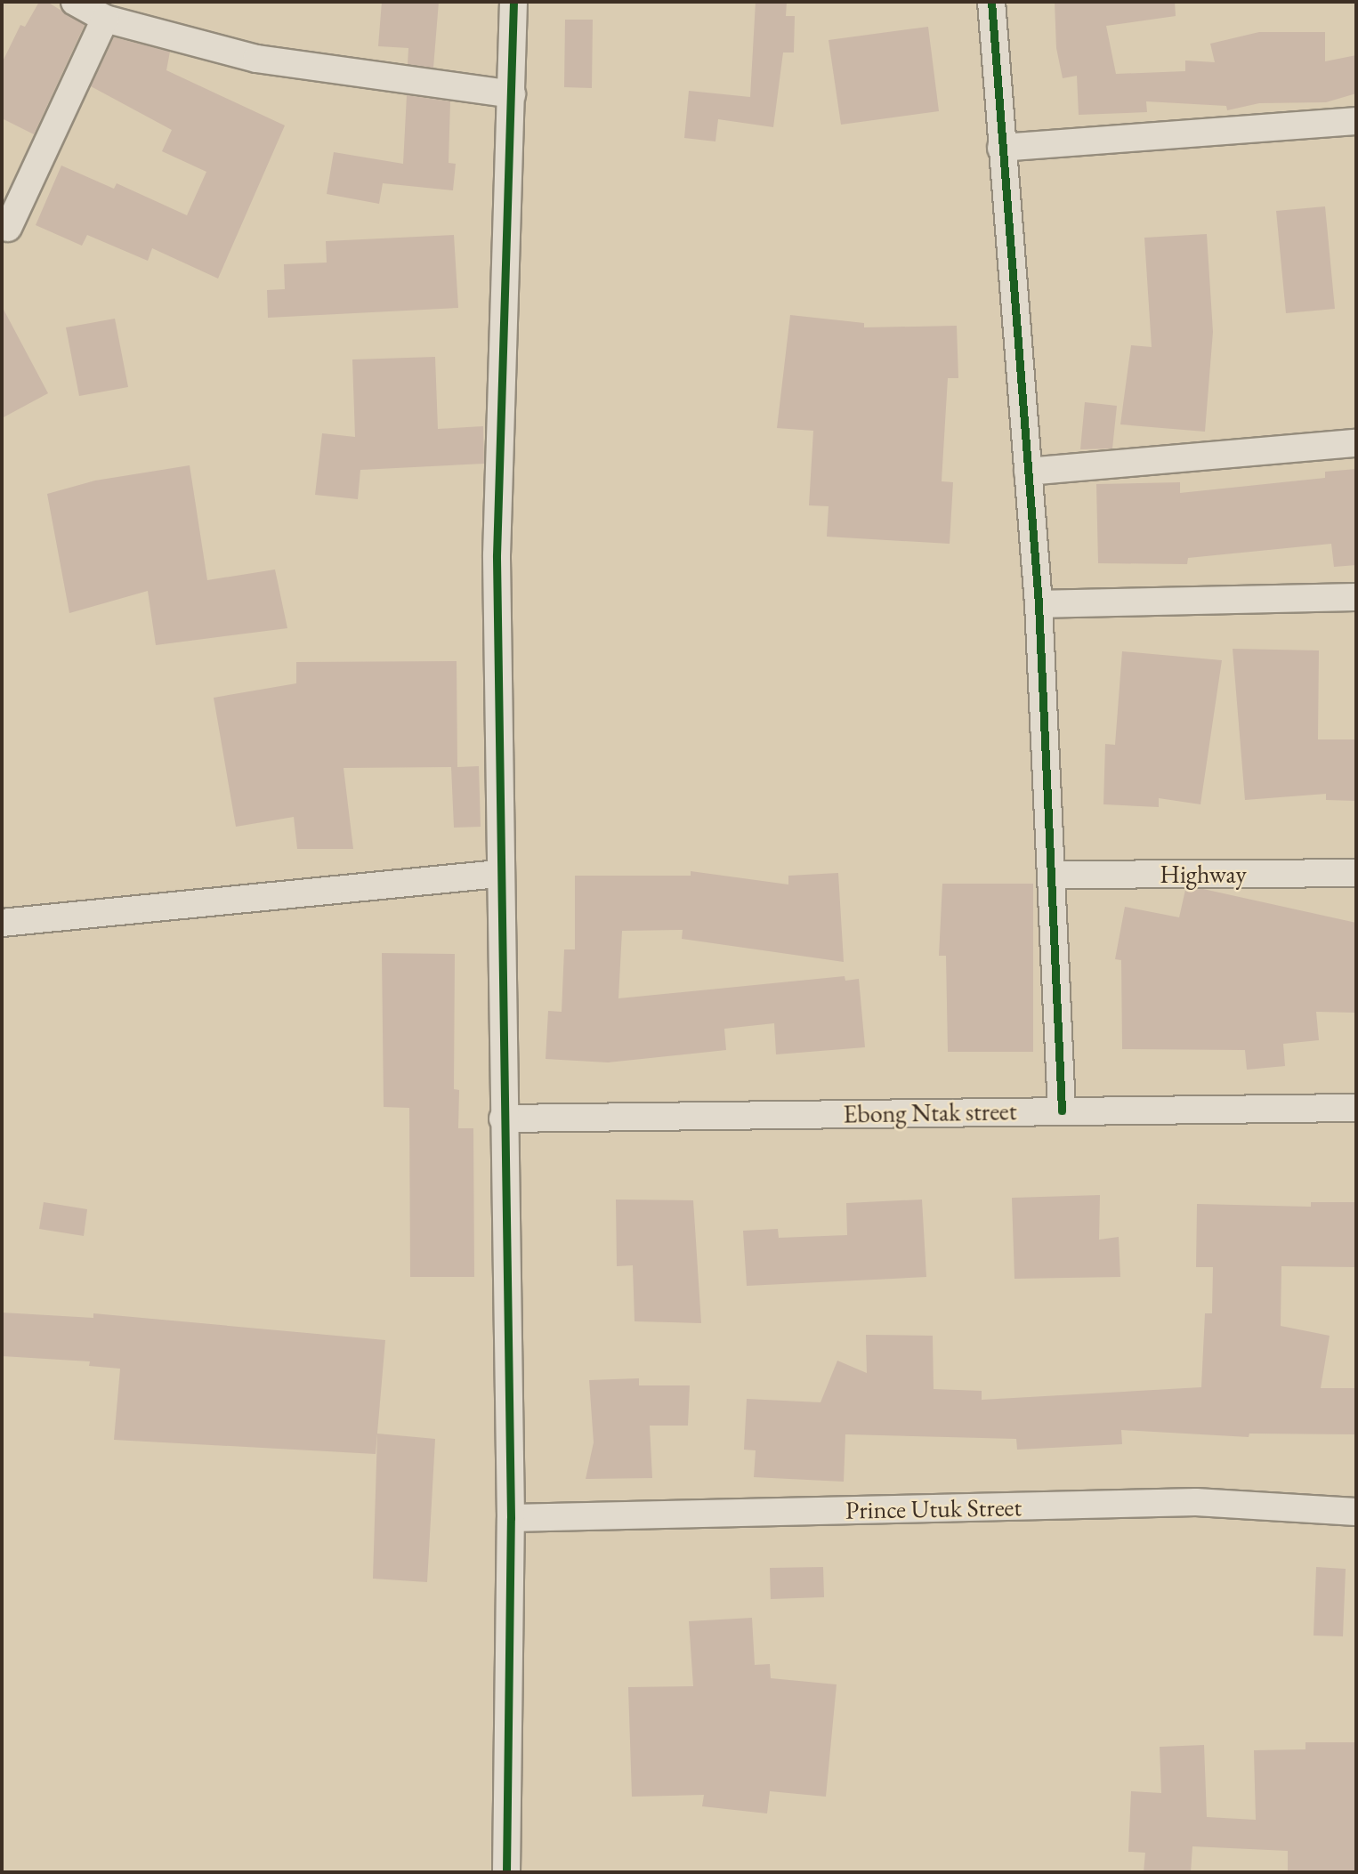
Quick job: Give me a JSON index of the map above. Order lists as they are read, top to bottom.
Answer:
{
  "streets": {
    "street": ["Highway", "Ebong Ntak street", "Prince Utuk Street"]
  }
}
